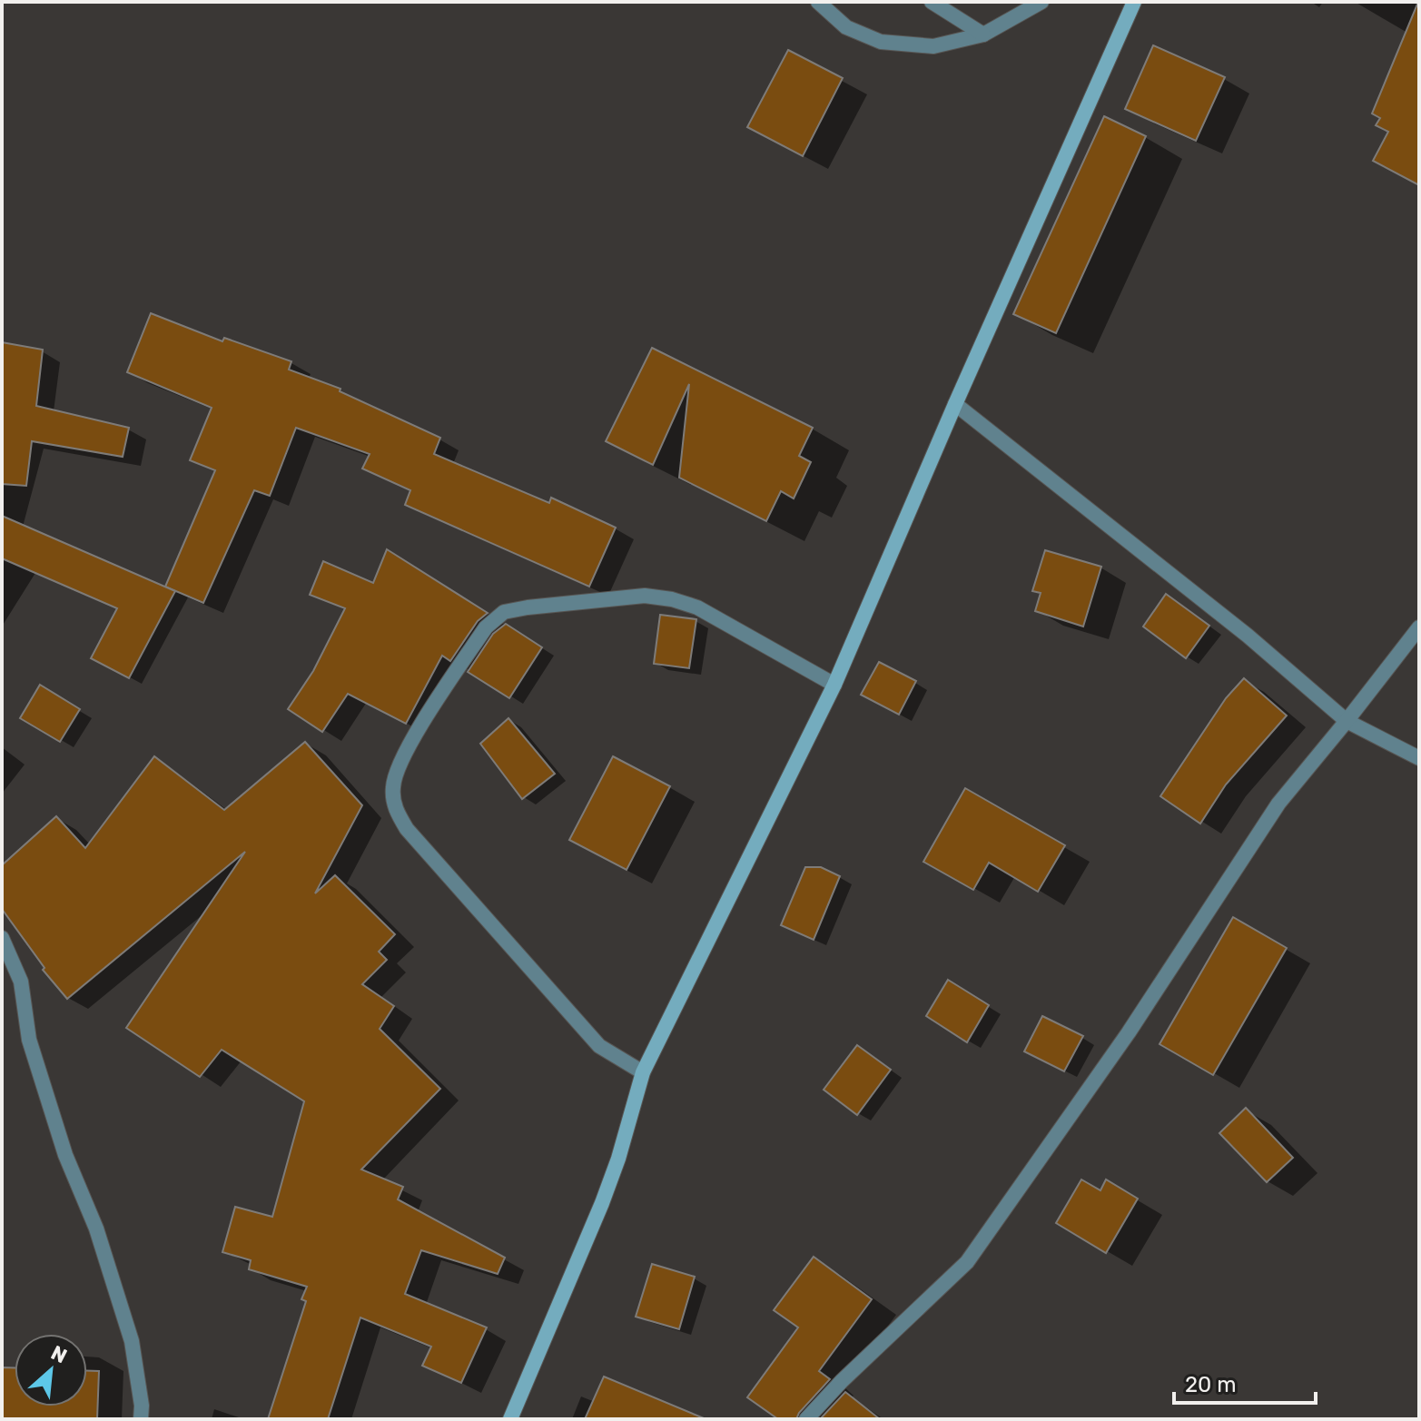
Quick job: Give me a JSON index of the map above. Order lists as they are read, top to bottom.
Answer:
{
  "scale_bar": "20 m",
  "north": "top right"
}
